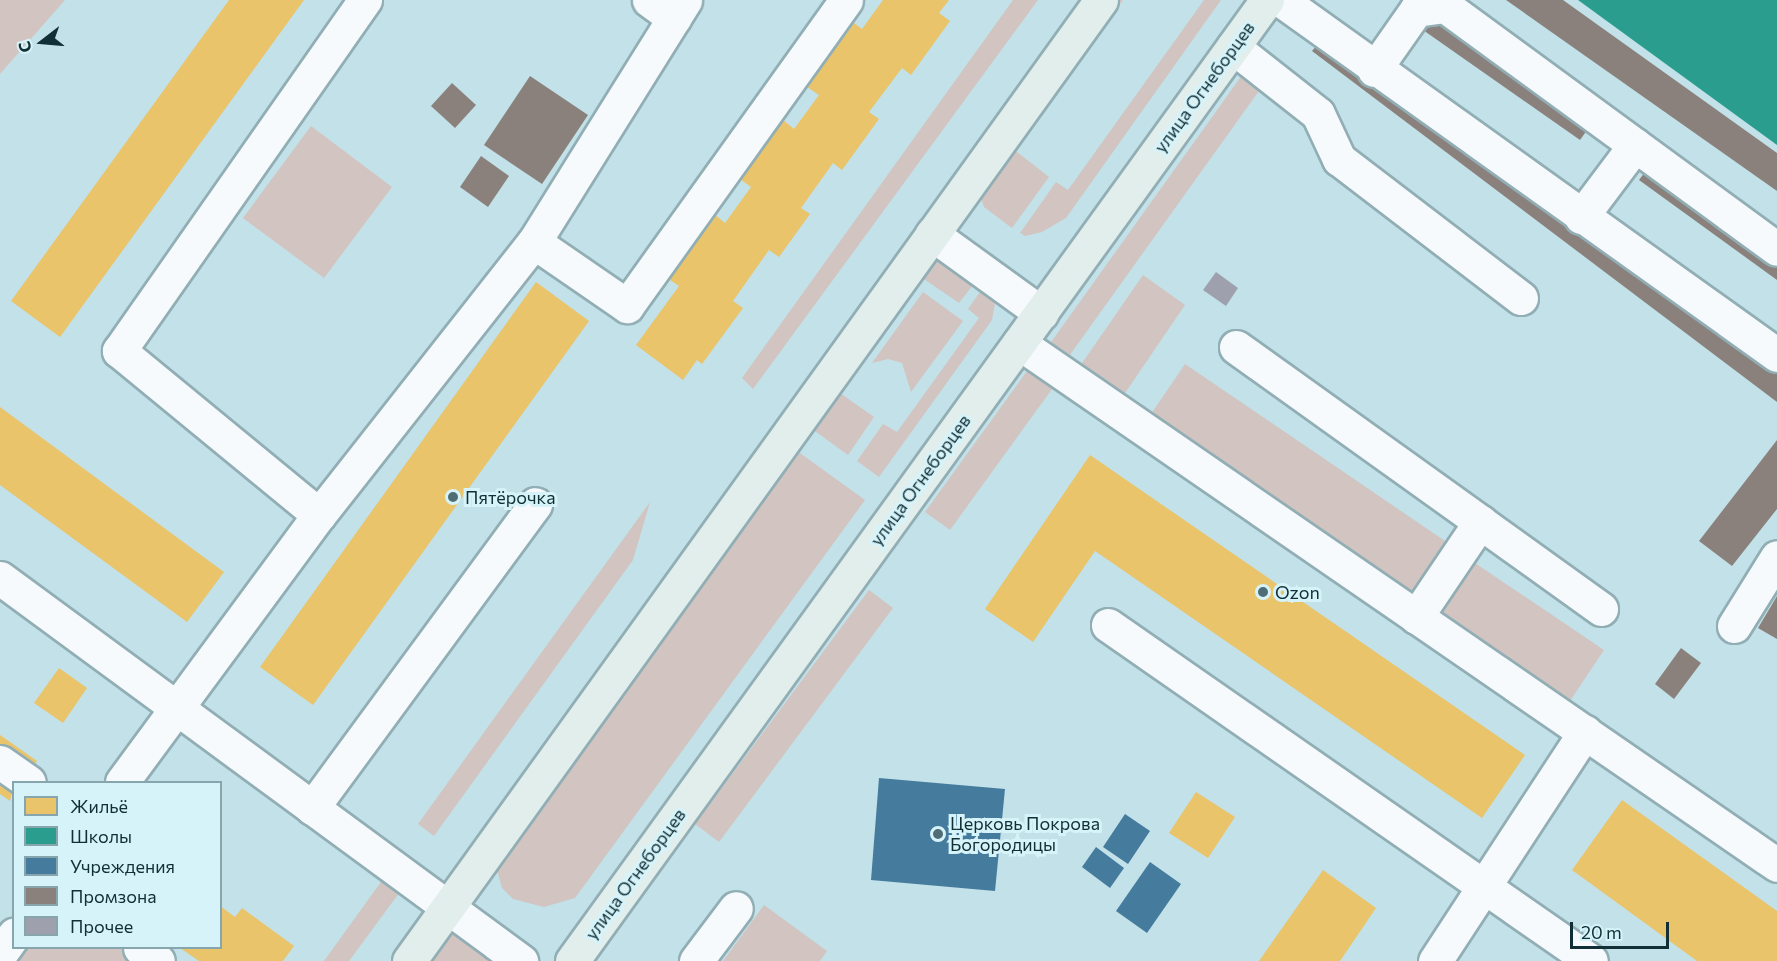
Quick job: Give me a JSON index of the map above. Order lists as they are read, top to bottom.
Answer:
{
  "streets": {
    "main road": ["улица Огнеборцев"]
  },
  "places": ["Пятёрочка", "Ozon", "Церковь Покрова Богородицы"],
  "legend": [
    "Жильё",
    "Школы",
    "Учреждения",
    "Промзона",
    "Прочее"
  ],
  "scale_bar": "20 m",
  "north": "left"
}
